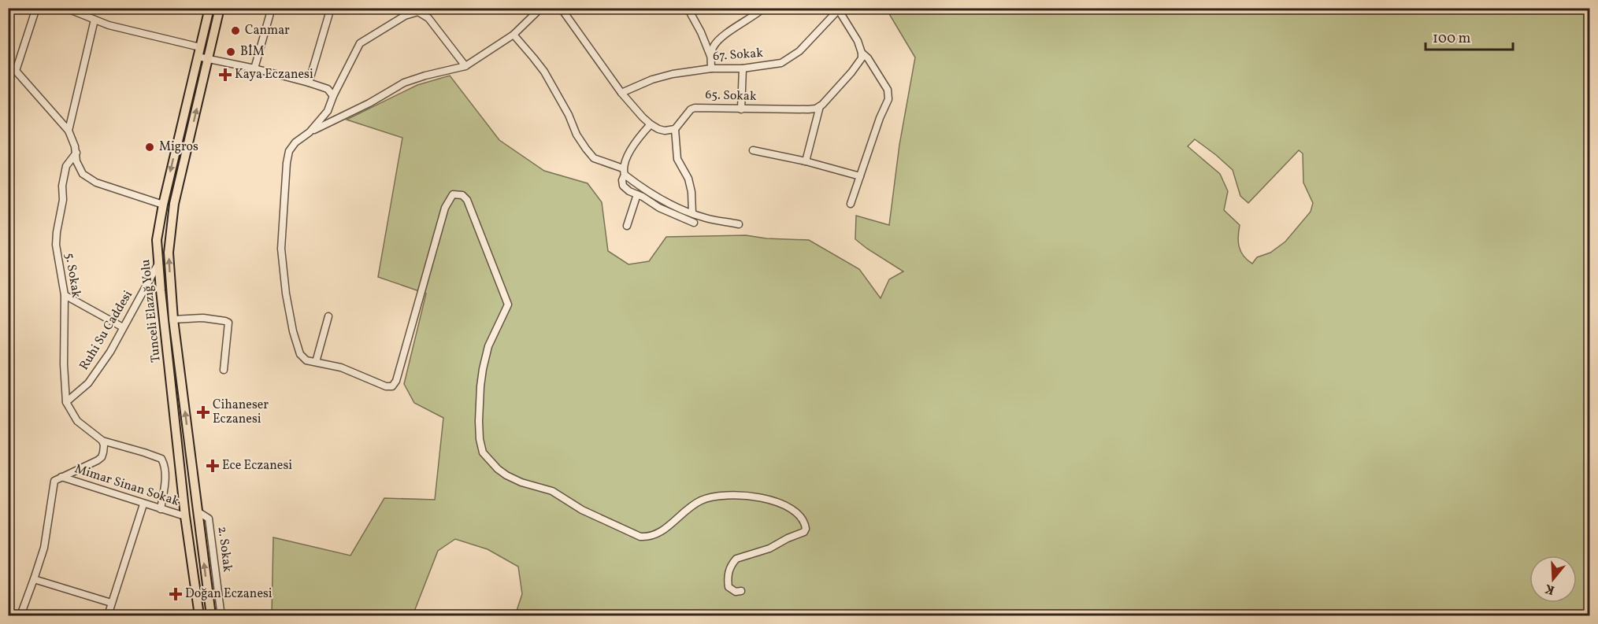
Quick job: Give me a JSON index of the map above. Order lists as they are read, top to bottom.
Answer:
{
  "streets": {
    "main road": ["Tunceli Elazığ Yolu"],
    "street": [
      "67. Sokak",
      "65. Sokak",
      "5. Sokak",
      "Ruhi Su Caddesi",
      "Mimar Sinan Sokak",
      "2. Sokak"
    ]
  },
  "crossings": [
    ["5. Sokak", "Ruhi Su Caddesi"],
    ["Tunceli Elazığ Yolu", "Ruhi Su Caddesi"],
    ["Tunceli Elazığ Yolu", "Mimar Sinan Sokak"],
    ["Tunceli Elazığ Yolu", "2. Sokak"]
  ],
  "places": {
    "other": ["Canmar", "BİM", "Migros"],
    "health": [
      "Kaya Eczanesi",
      "Cihaneser Eczanesi",
      "Ece Eczanesi",
      "Doğan Eczanesi"
    ]
  },
  "scale_bar": "100 m",
  "north": "bottom"
}
